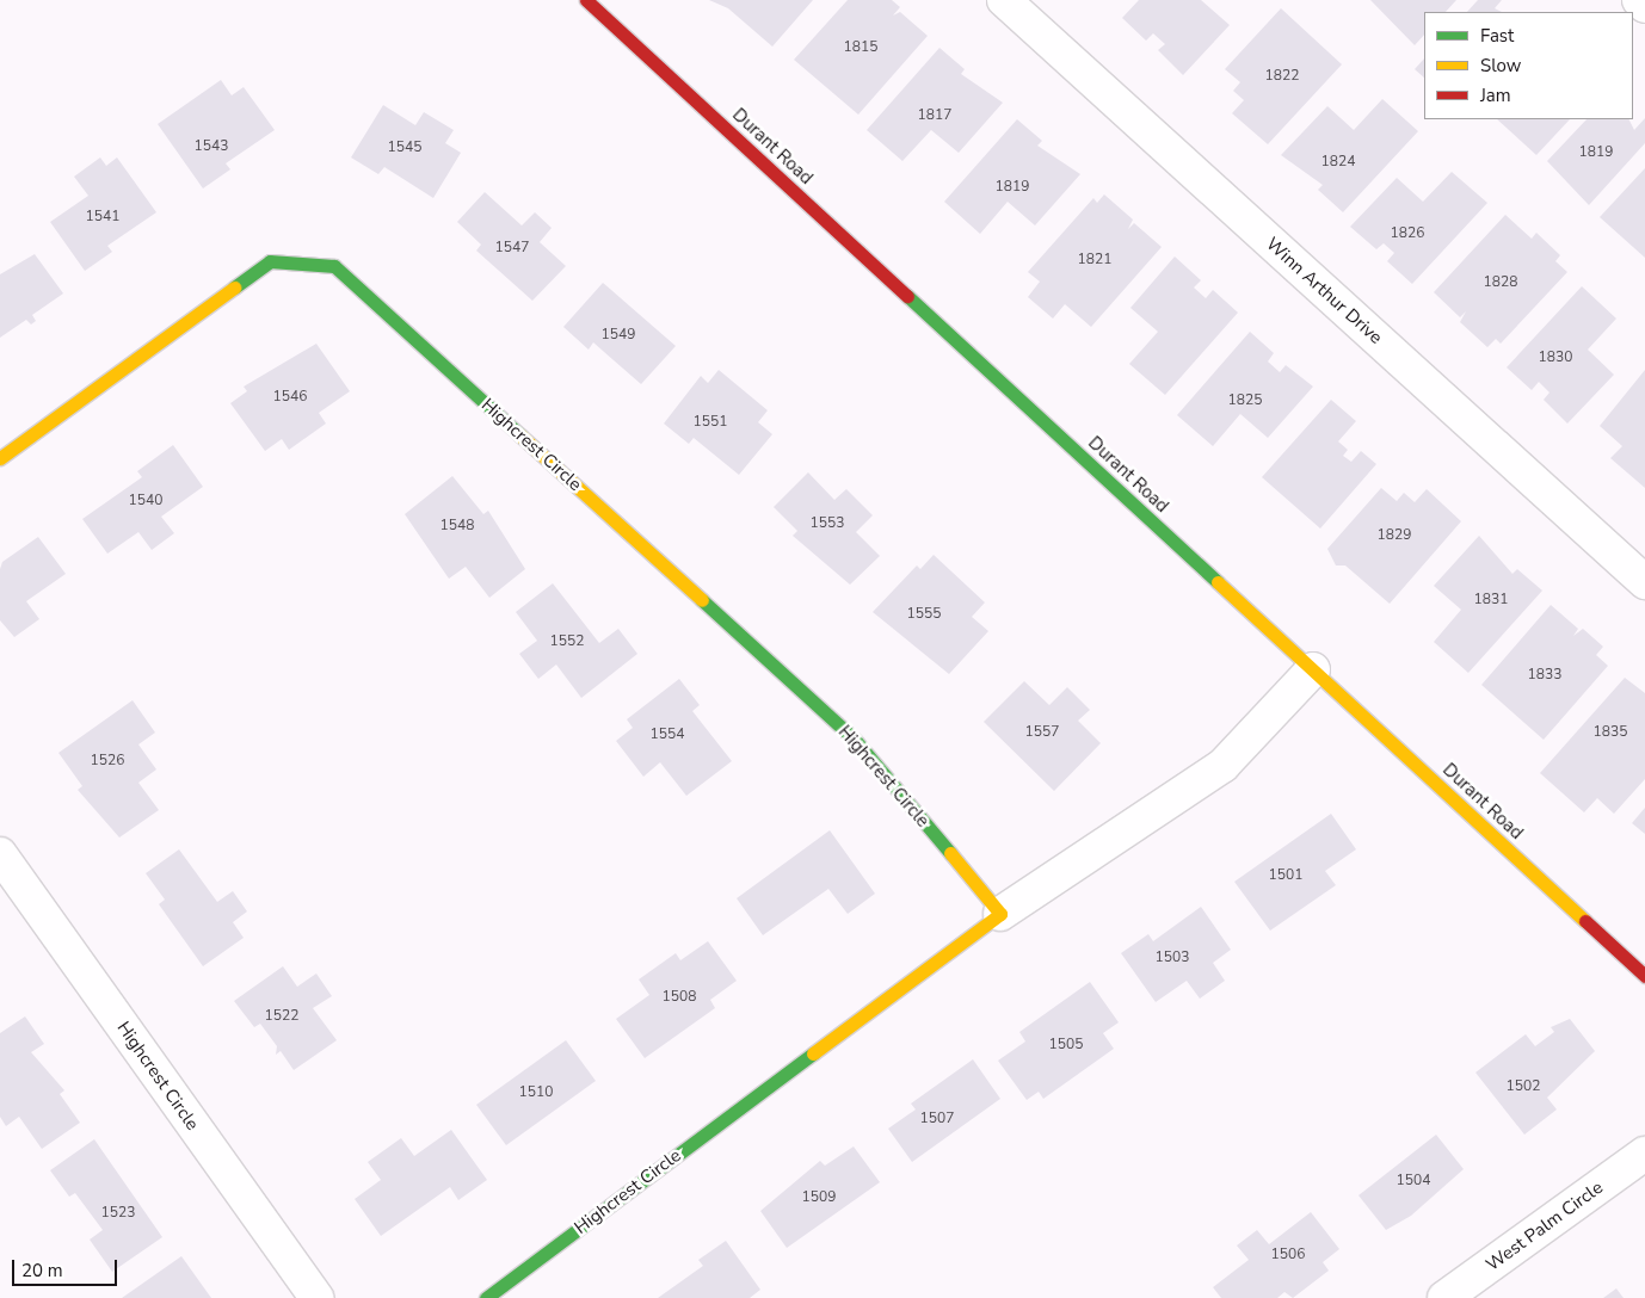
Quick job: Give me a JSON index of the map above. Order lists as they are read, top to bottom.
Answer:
{
  "streets": {
    "street": [
      "Durant Road",
      "Winn Arthur Drive",
      "Highcrest Circle",
      "West Palm Circle"
    ]
  },
  "crossings": [
    ["Durant Road", "Highcrest Circle"]
  ],
  "house_numbers": [
    "1815",
    "1822",
    "1817",
    "1543",
    "1545",
    "1819",
    "1824",
    "1819",
    "1541",
    "1826",
    "1547",
    "1821",
    "1828",
    "1549",
    "1830",
    "1546",
    "1825",
    "1551",
    "1540",
    "1553",
    "1548",
    "1829",
    "1831",
    "1555",
    "1552",
    "1833",
    "1557",
    "1835",
    "1554",
    "1526",
    "1501",
    "1503",
    "1508",
    "1522",
    "1505",
    "1502",
    "1510",
    "1507",
    "1504",
    "1509",
    "1523",
    "1506"
  ],
  "legend": ["Fast", "Slow", "Jam"],
  "scale_bar": "20 m"
}
